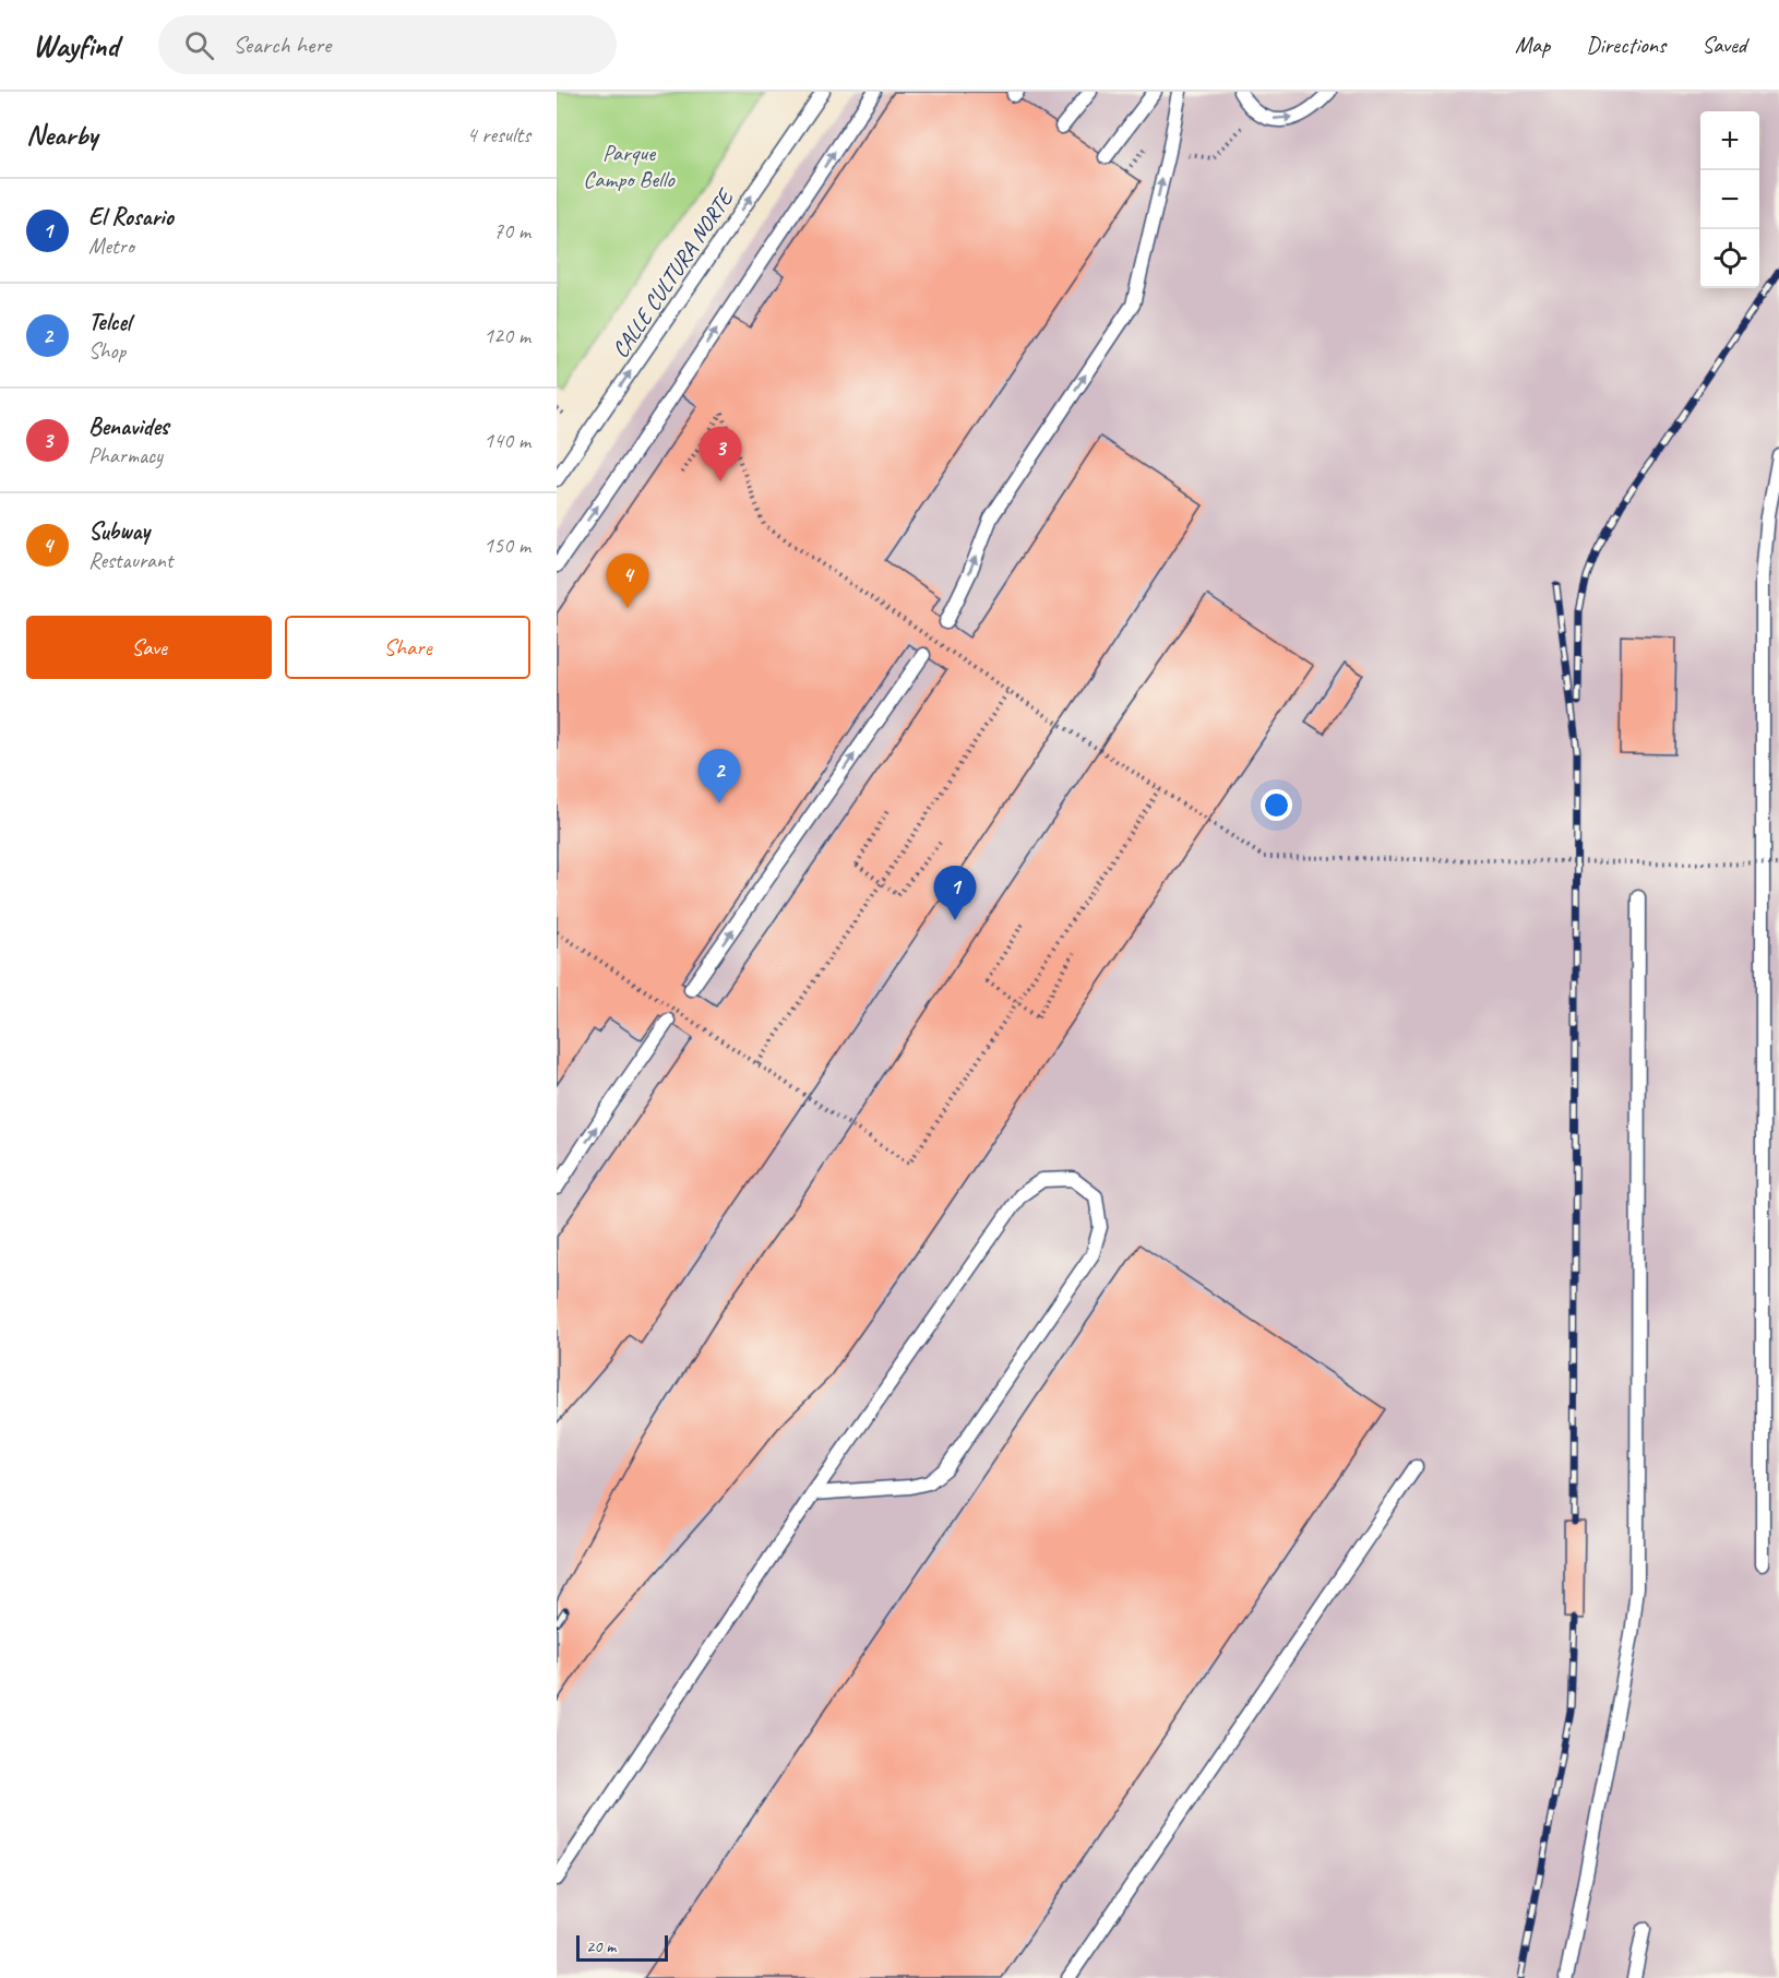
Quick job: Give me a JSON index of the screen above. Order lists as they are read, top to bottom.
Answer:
{
  "streets": {
    "lane": ["CALLE CULTURA NORTE"]
  },
  "parks": ["Parque Campo Bello"],
  "scale_bar": "20 m",
  "page": {
    "header": "Wayfind",
    "search": "Search here",
    "nav": ["Map", "Directions", "Saved"],
    "heading": ["Nearby", "4 results"],
    "map_buttons": ["+", "−"],
    "list": [
      {
        "mark": "1",
        "name": "El Rosario",
        "note": "Metro",
        "value": "70 m"
      },
      {
        "mark": "2",
        "name": "Telcel",
        "note": "Shop",
        "value": "120 m"
      },
      {
        "mark": "3",
        "name": "Benavides",
        "note": "Pharmacy",
        "value": "140 m"
      },
      {
        "mark": "4",
        "name": "Subway",
        "note": "Restaurant",
        "value": "150 m"
      }
    ],
    "pins": [
      "3",
      "4",
      "2",
      "1"
    ],
    "buttons": ["Save", "Share"],
    "scale": "20 m"
  }
}
